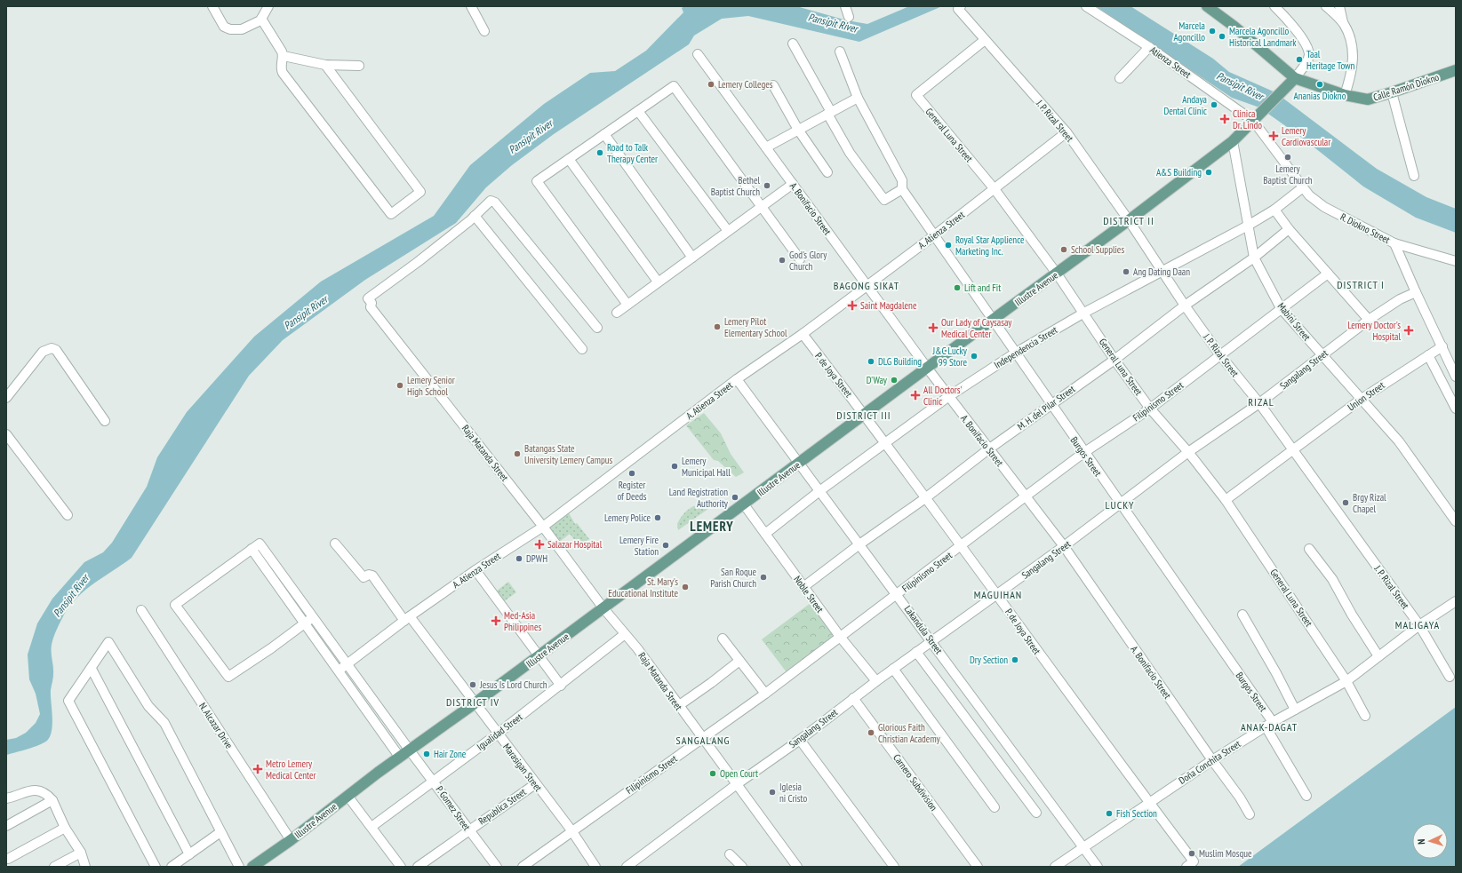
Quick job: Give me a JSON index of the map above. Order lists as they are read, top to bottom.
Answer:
{
  "streets": {
    "main road": ["Calle Ramón Diokno", "Illustre Avenue"],
    "street": [
      "Atienza Street",
      "J. P. Rizal Street",
      "General Luna Street",
      "A. Bonifacio Street",
      "R. Diokno Street",
      "A. Atienza Street",
      "Mabini Street",
      "Independencia Street",
      "Sangalang Street",
      "P. de Joya Street",
      "Union Street",
      "Filipinismo Street",
      "M. H. del Pilar Street",
      "Raja Matanda Street",
      "Burgos Street",
      "Noble Street",
      "Lakandula Street",
      "N. Alcazar Drive",
      "Igualidad Street",
      "Doña Conchita Street",
      "Marasigan Street",
      "Carnero Subdivision",
      "Republica Street",
      "P. Gomez Street"
    ]
  },
  "crossings": [
    ["Atienza Street", "R. Diokno Street"],
    ["Atienza Street", "Illustre Avenue"],
    ["Calle Ramón Diokno", "Illustre Avenue"],
    ["J. P. Rizal Street", "General Luna Street"],
    ["J. P. Rizal Street", "A. Atienza Street"],
    ["J. P. Rizal Street", "Illustre Avenue"],
    ["J. P. Rizal Street", "Independencia Street"],
    ["J. P. Rizal Street", "Sangalang Street"],
    ["J. P. Rizal Street", "Union Street"],
    ["J. P. Rizal Street", "Filipinismo Street"],
    ["J. P. Rizal Street", "M. H. del Pilar Street"],
    ["J. P. Rizal Street", "Doña Conchita Street"],
    ["General Luna Street", "A. Atienza Street"],
    ["General Luna Street", "Illustre Avenue"],
    ["General Luna Street", "Independencia Street"],
    ["General Luna Street", "Sangalang Street"],
    ["General Luna Street", "Union Street"],
    ["General Luna Street", "Filipinismo Street"],
    ["General Luna Street", "M. H. del Pilar Street"],
    ["General Luna Street", "Doña Conchita Street"],
    ["A. Bonifacio Street", "A. Atienza Street"],
    ["A. Bonifacio Street", "Illustre Avenue"],
    ["A. Bonifacio Street", "Independencia Street"],
    ["A. Bonifacio Street", "Sangalang Street"],
    ["A. Bonifacio Street", "Filipinismo Street"],
    ["A. Bonifacio Street", "M. H. del Pilar Street"],
    ["A. Bonifacio Street", "Doña Conchita Street"],
    ["R. Diokno Street", "Illustre Avenue"],
    ["R. Diokno Street", "Independencia Street"],
    ["R. Diokno Street", "Sangalang Street"],
    ["R. Diokno Street", "Union Street"],
    ["A. Atienza Street", "P. de Joya Street"],
    ["A. Atienza Street", "Raja Matanda Street"],
    ["A. Atienza Street", "Burgos Street"],
    ["A. Atienza Street", "Lakandula Street"],
    ["A. Atienza Street", "Marasigan Street"],
    ["A. Atienza Street", "P. Gomez Street"],
    ["Illustre Avenue", "Mabini Street"],
    ["Illustre Avenue", "P. de Joya Street"],
    ["Illustre Avenue", "Raja Matanda Street"],
    ["Illustre Avenue", "Burgos Street"],
    ["Illustre Avenue", "Noble Street"],
    ["Illustre Avenue", "Lakandula Street"],
    ["Illustre Avenue", "N. Alcazar Drive"],
    ["Illustre Avenue", "Marasigan Street"],
    ["Illustre Avenue", "P. Gomez Street"],
    ["Mabini Street", "Independencia Street"],
    ["Mabini Street", "Sangalang Street"],
    ["Mabini Street", "Union Street"],
    ["Mabini Street", "Filipinismo Street"],
    ["Mabini Street", "M. H. del Pilar Street"],
    ["Independencia Street", "P. de Joya Street"],
    ["Independencia Street", "Burgos Street"],
    ["Independencia Street", "Noble Street"],
    ["Independencia Street", "Lakandula Street"],
    ["Sangalang Street", "P. de Joya Street"],
    ["Sangalang Street", "Raja Matanda Street"],
    ["Sangalang Street", "Burgos Street"],
    ["Sangalang Street", "Noble Street"],
    ["Sangalang Street", "Lakandula Street"],
    ["Sangalang Street", "Carnero Subdivision"],
    ["P. de Joya Street", "Filipinismo Street"],
    ["P. de Joya Street", "M. H. del Pilar Street"],
    ["P. de Joya Street", "Doña Conchita Street"],
    ["Filipinismo Street", "Raja Matanda Street"],
    ["Filipinismo Street", "Burgos Street"],
    ["Filipinismo Street", "Noble Street"],
    ["Filipinismo Street", "Lakandula Street"],
    ["Filipinismo Street", "Marasigan Street"],
    ["M. H. del Pilar Street", "Burgos Street"],
    ["M. H. del Pilar Street", "Noble Street"],
    ["M. H. del Pilar Street", "Lakandula Street"],
    ["Raja Matanda Street", "Igualidad Street"],
    ["Burgos Street", "Doña Conchita Street"],
    ["Lakandula Street", "Doña Conchita Street"],
    ["Igualidad Street", "Marasigan Street"],
    ["Igualidad Street", "P. Gomez Street"],
    ["Marasigan Street", "Republica Street"],
    ["Republica Street", "P. Gomez Street"]
  ],
  "districts": [
    "DISTRICT II",
    "DISTRICT I",
    "BAGONG SIKAT",
    "RIZAL",
    "DISTRICT III",
    "LUCKY",
    "LEMERY",
    "MAGUIHAN",
    "MALIGAYA",
    "DISTRICT IV",
    "ANAK-DAGAT",
    "SANGALANG"
  ],
  "water": ["Pansipit River"],
  "places": {
    "other": [
      "Marcela Agoncillo",
      "Marcela Agoncillo Historical Landmark",
      "Taal Heritage Town",
      "Lemery Colleges",
      "Ananias Diokno",
      "Andaya Dental Clinic",
      "Road to Talk Therapy Center",
      "Lemery Baptist Church",
      "A&S Building",
      "Bethel Baptist Church",
      "Royal Star Applience Marketing Inc.",
      "School Supplies",
      "God's Glory Church",
      "Ang Dating Daan",
      "Lift and Fit",
      "Lemery Pilot Elementary School",
      "J&C Lucky 99 Store",
      "DLG Building",
      "D'Way",
      "Lemery Senior High School",
      "Batangas State University Lemery Campus",
      "Lemery Municipal Hall",
      "Register of Deeds",
      "Land Registration Authority",
      "Brgy Rizal Chapel",
      "Lemery Police",
      "Lemery Fire Station",
      "DPWH",
      "San Roque Parish Church",
      "St. Mary's Educational Institute",
      "Dry Section",
      "Jesus Is Lord Church",
      "Glorious Faith Christian Academy",
      "Hair Zone",
      "Open Court",
      "Iglesia ni Cristo",
      "Fish Section",
      "Muslim Mosque"
    ],
    "health": [
      "Clinica Dr. Lindo",
      "Lemery Cardiovascular",
      "Saint Magdalene",
      "Our Lady of Caysasay Medical Center",
      "Lemery Doctor's Hospital",
      "All Doctors' Clinic",
      "Salazar Hospital",
      "Med-Asia Philippines",
      "Metro Lemery Medical Center"
    ]
  },
  "north": "left"
}
